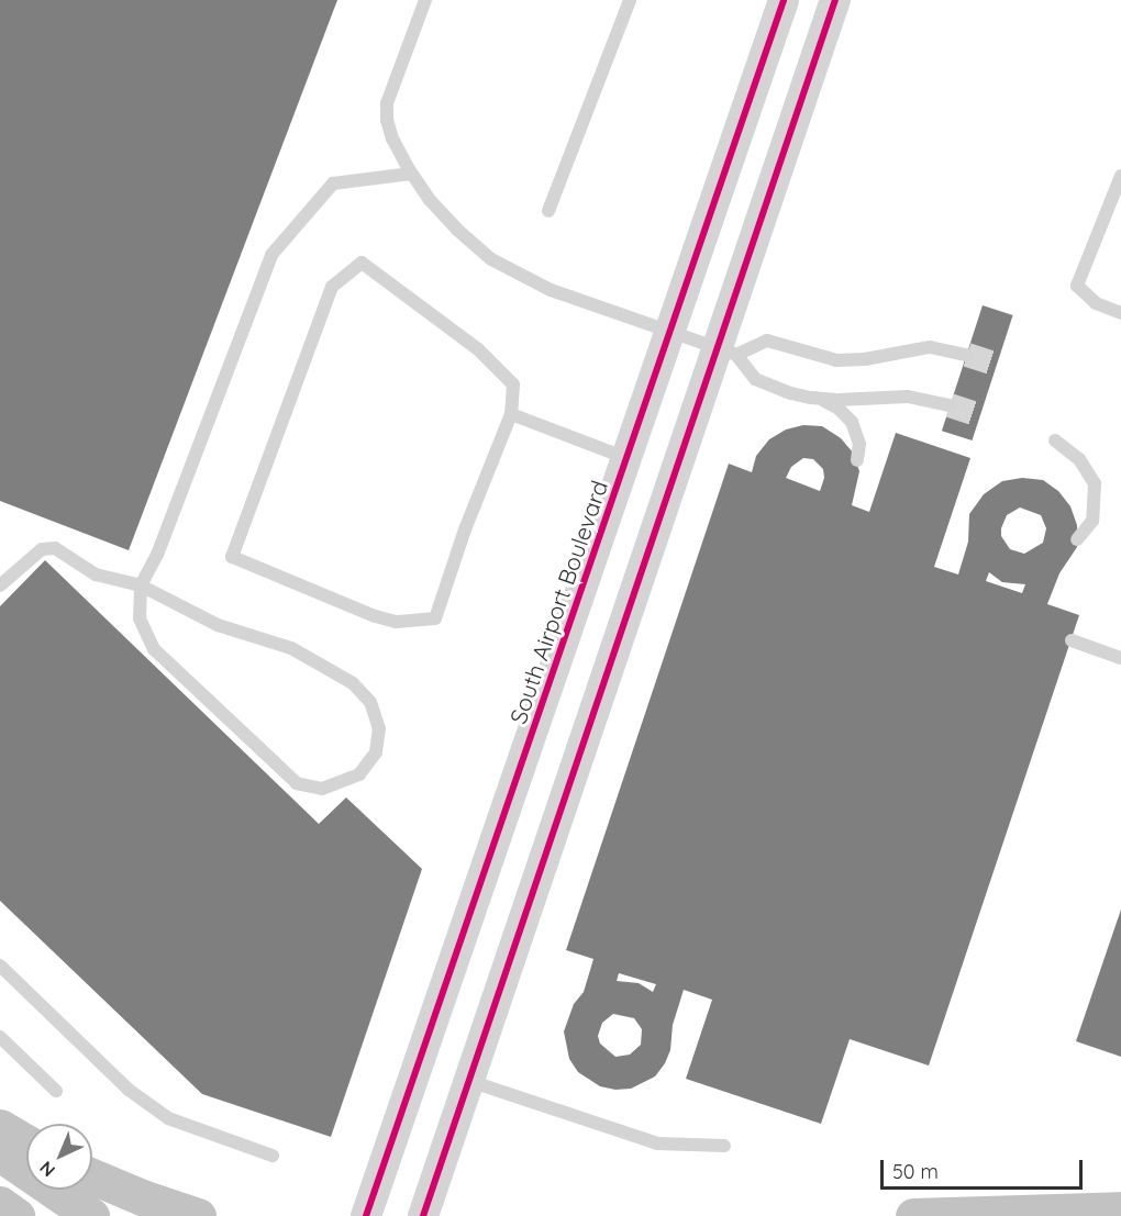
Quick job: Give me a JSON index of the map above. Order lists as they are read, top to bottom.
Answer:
{
  "streets": {
    "street": ["South Airport Boulevard"]
  },
  "scale_bar": "50 m",
  "north": "bottom left"
}
